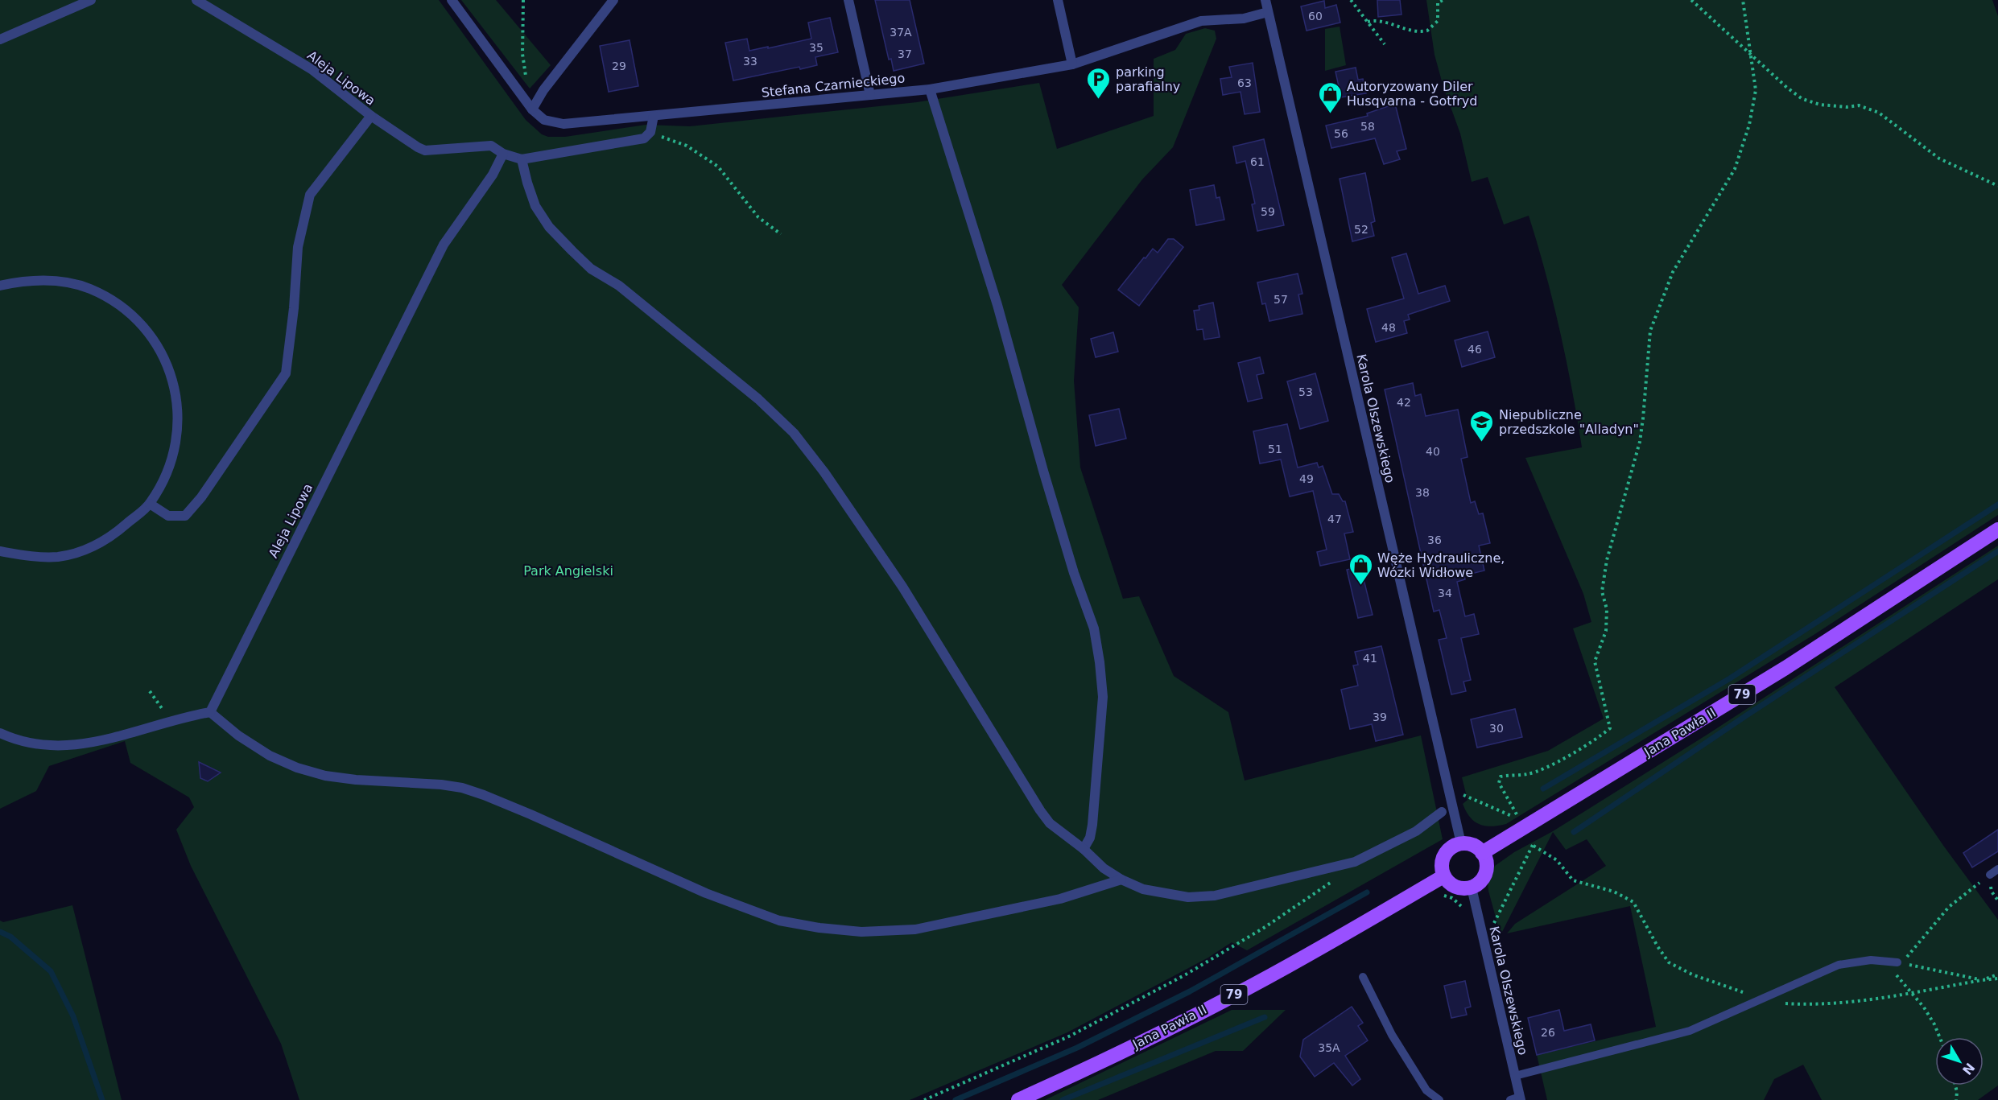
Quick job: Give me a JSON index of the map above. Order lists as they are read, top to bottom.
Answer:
{
  "streets": {
    "main road": ["79", "Jana Pawła II"],
    "street": ["Aleja Lipowa", "Stefana Czarnieckiego", "Karola Olszewskiego"]
  },
  "crossings": [
    ["Stefana Czarnieckiego", "Karola Olszewskiego"]
  ],
  "parks": ["Park Angielski"],
  "places": {
    "parking": ["parking parafialny"],
    "shop": ["Autoryzowany Diler Husqvarna - Gotfryd", "Węże Hydrauliczne, Wózki Widłowe"],
    "school or university": ["Niepubliczne przedszkole \"Alladyn\""]
  },
  "house_numbers": [
    "60",
    "37A",
    "35",
    "37",
    "33",
    "29",
    "63",
    "58",
    "56",
    "61",
    "59",
    "52",
    "57",
    "48",
    "46",
    "53",
    "42",
    "51",
    "40",
    "49",
    "38",
    "47",
    "36",
    "34",
    "41",
    "39",
    "30",
    "26",
    "35A"
  ],
  "north": "bottom right"
}
